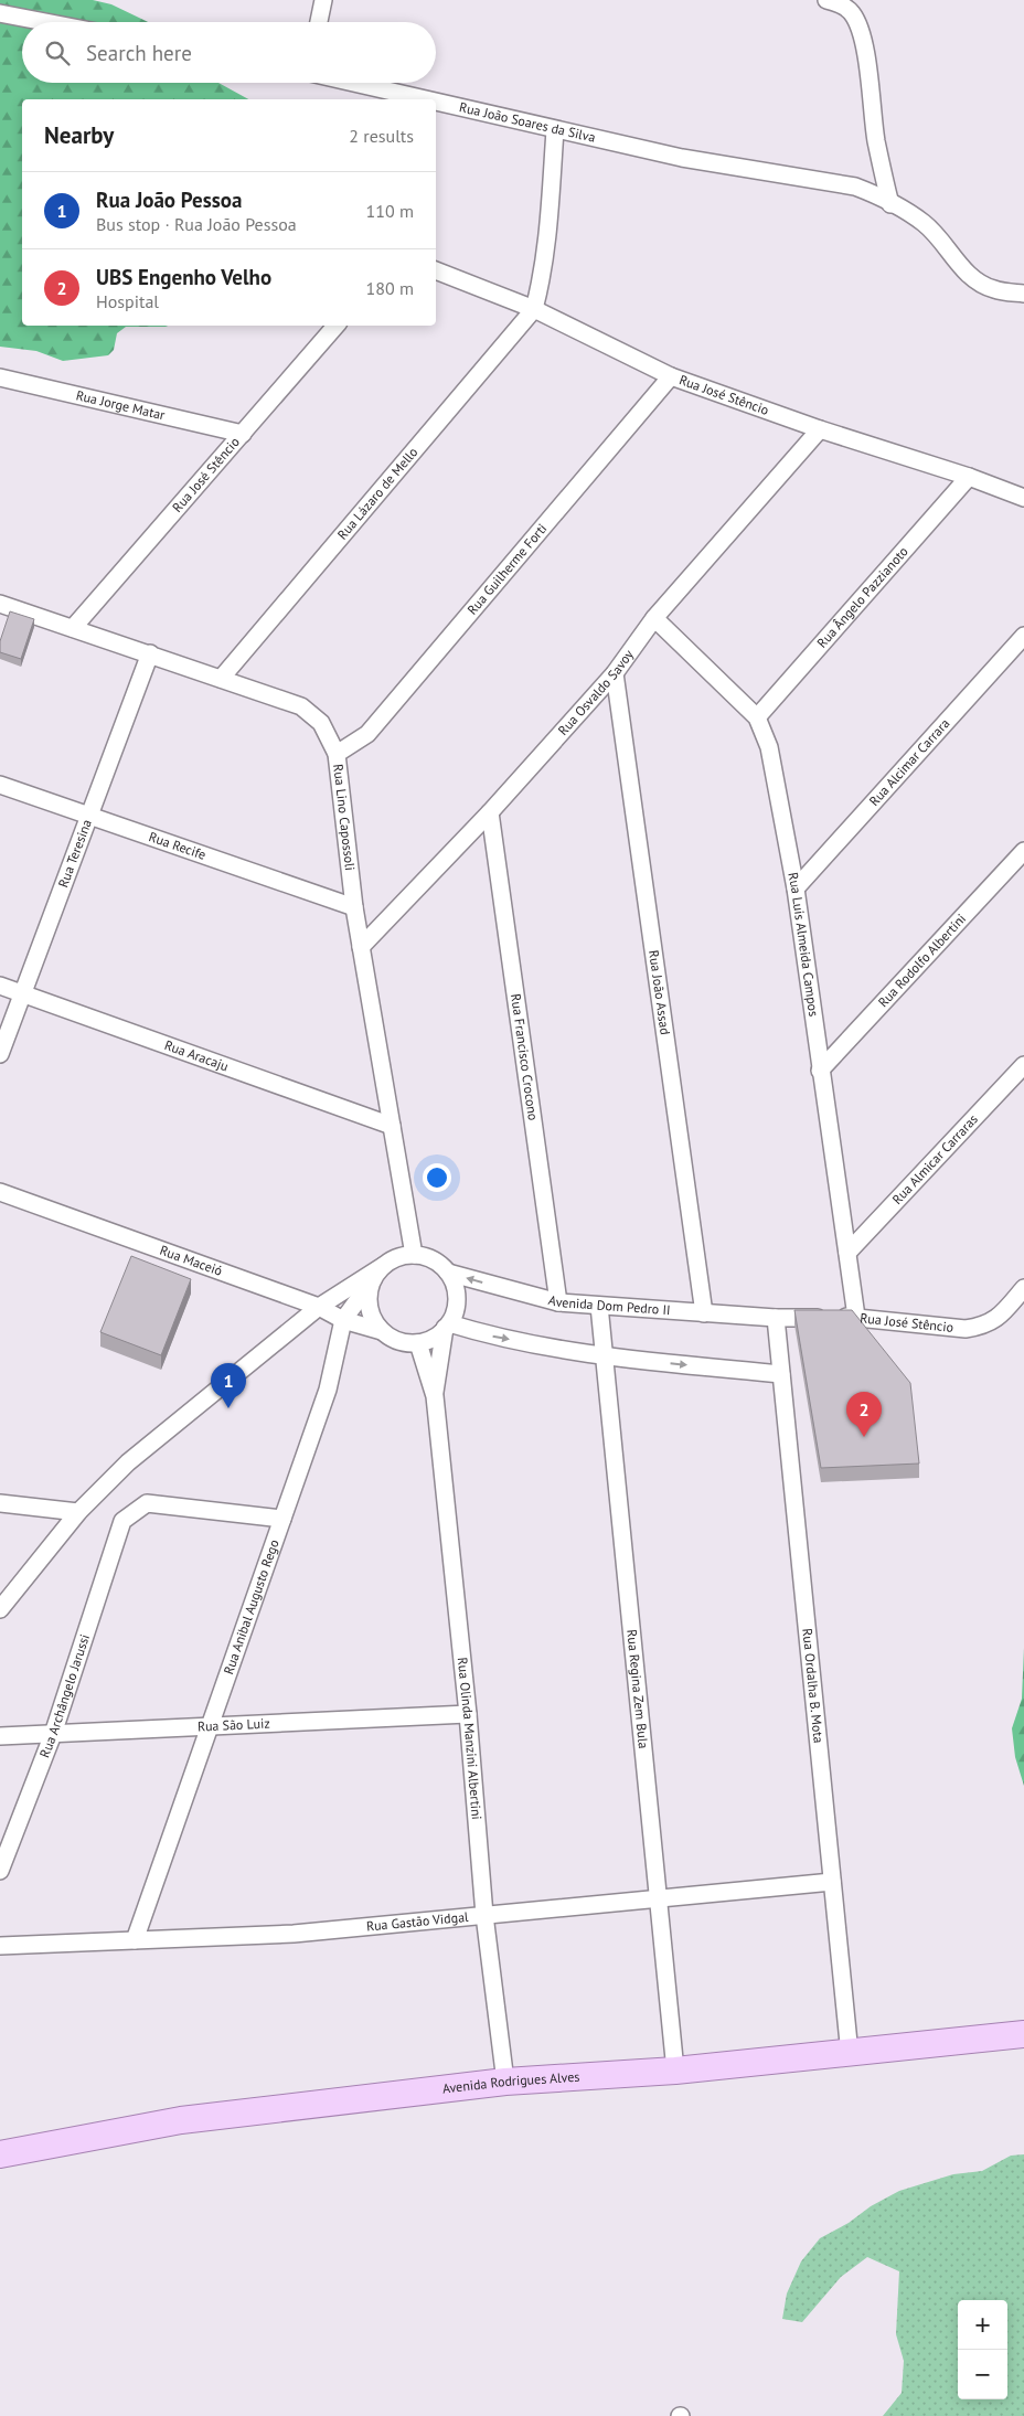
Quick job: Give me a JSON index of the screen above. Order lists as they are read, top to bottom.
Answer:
{
  "streets": {
    "main road": ["Avenida Rodrigues Alves"],
    "street": [
      "Rua João Soares da Silva",
      "Rua José Stêncio",
      "Rua Jorge Matar",
      "Rua Lázaro de Mello",
      "Rua Guilherme Forti",
      "Rua Ângelo Pazzianoto",
      "Rua Osvaldo Savoy",
      "Rua Alcimar Carrara",
      "Rua Lino Capossoli",
      "Rua Recife",
      "Rua Teresina",
      "Rua Luis Almeida Campos",
      "Rua Rodolfo Albertini",
      "Rua João Assad",
      "Rua Aracaju",
      "Rua Francisco Crocono",
      "Rua Almicar Carraras",
      "Rua Maceió",
      "Avenida Dom Pedro II",
      "Rua Anibal Augusto Rego",
      "Rua Ordalha B. Mota",
      "Rua Regina Zem Bula",
      "Rua Archângelo Jarussi",
      "Rua São Luiz",
      "Rua Olinda Manzini Albertini",
      "Rua Gastão Vidgal"
    ]
  },
  "crossings": [
    ["Rua José Stêncio", "Rua Jorge Matar"],
    ["Rua José Stêncio", "Rua Lázaro de Mello"],
    ["Rua José Stêncio", "Rua Guilherme Forti"],
    ["Rua José Stêncio", "Rua Ângelo Pazzianoto"],
    ["Rua José Stêncio", "Rua Osvaldo Savoy"],
    ["Rua José Stêncio", "Rua Lino Capossoli"],
    ["Rua José Stêncio", "Rua Luis Almeida Campos"],
    ["Rua José Stêncio", "Avenida Dom Pedro II"],
    ["Rua José Stêncio", "Rua Ordalha B. Mota"],
    ["Rua Lázaro de Mello", "Rua Lino Capossoli"],
    ["Rua Guilherme Forti", "Rua Lino Capossoli"],
    ["Rua Ângelo Pazzianoto", "Rua Luis Almeida Campos"],
    ["Rua Osvaldo Savoy", "Rua Lino Capossoli"],
    ["Rua Osvaldo Savoy", "Rua Luis Almeida Campos"],
    ["Rua Osvaldo Savoy", "Rua João Assad"],
    ["Rua Osvaldo Savoy", "Rua Francisco Crocono"],
    ["Rua Alcimar Carrara", "Rua Luis Almeida Campos"],
    ["Rua Lino Capossoli", "Rua Recife"],
    ["Rua Lino Capossoli", "Rua Teresina"],
    ["Rua Lino Capossoli", "Rua Aracaju"],
    ["Rua Lino Capossoli", "Rua Maceió"],
    ["Rua Lino Capossoli", "Avenida Dom Pedro II"],
    ["Rua Lino Capossoli", "Rua Anibal Augusto Rego"],
    ["Rua Lino Capossoli", "Rua Olinda Manzini Albertini"],
    ["Rua Recife", "Rua Teresina"],
    ["Rua Teresina", "Rua Aracaju"],
    ["Rua Luis Almeida Campos", "Rua Rodolfo Albertini"],
    ["Rua Luis Almeida Campos", "Rua Almicar Carraras"],
    ["Rua João Assad", "Avenida Dom Pedro II"],
    ["Rua Francisco Crocono", "Avenida Dom Pedro II"],
    ["Rua Maceió", "Avenida Dom Pedro II"],
    ["Rua Maceió", "Rua Anibal Augusto Rego"],
    ["Rua Maceió", "Rua Olinda Manzini Albertini"],
    ["Avenida Dom Pedro II", "Rua Anibal Augusto Rego"],
    ["Avenida Dom Pedro II", "Rua Ordalha B. Mota"],
    ["Avenida Dom Pedro II", "Rua Regina Zem Bula"],
    ["Avenida Dom Pedro II", "Rua Olinda Manzini Albertini"],
    ["Rua Anibal Augusto Rego", "Rua Archângelo Jarussi"],
    ["Rua Anibal Augusto Rego", "Rua São Luiz"],
    ["Rua Anibal Augusto Rego", "Rua Olinda Manzini Albertini"],
    ["Rua Anibal Augusto Rego", "Rua Gastão Vidgal"],
    ["Rua Ordalha B. Mota", "Rua Gastão Vidgal"],
    ["Rua Ordalha B. Mota", "Avenida Rodrigues Alves"],
    ["Rua Regina Zem Bula", "Rua Gastão Vidgal"],
    ["Rua Regina Zem Bula", "Avenida Rodrigues Alves"],
    ["Rua Archângelo Jarussi", "Rua São Luiz"],
    ["Rua São Luiz", "Rua Olinda Manzini Albertini"],
    ["Rua Olinda Manzini Albertini", "Rua Gastão Vidgal"],
    ["Rua Olinda Manzini Albertini", "Avenida Rodrigues Alves"]
  ],
  "page": {
    "search": "Search here",
    "heading": ["Nearby", "2 results"],
    "list": [
      {
        "mark": "1",
        "name": "Rua João Pessoa",
        "note": "Bus stop · Rua João Pessoa",
        "value": "110 m"
      },
      {
        "mark": "2",
        "name": "UBS Engenho Velho",
        "note": "Hospital",
        "value": "180 m"
      }
    ],
    "pins": ["1", "2"],
    "map_buttons": ["+", "−"]
  }
}
